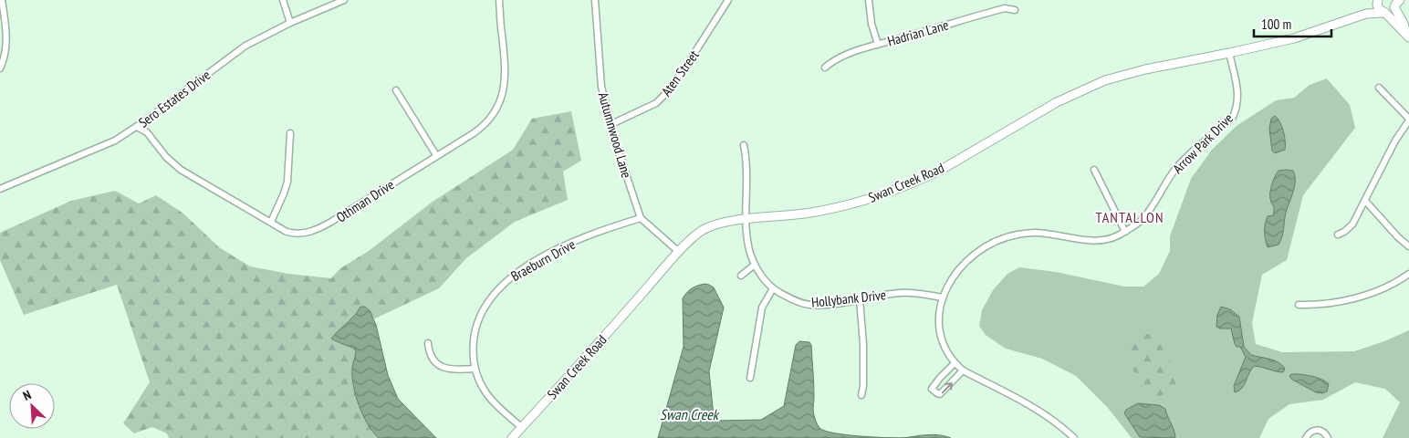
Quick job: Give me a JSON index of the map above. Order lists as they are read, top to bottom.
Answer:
{
  "streets": {
    "street": [
      "Hadrian Lane",
      "Aten Street",
      "Sero Estates Drive",
      "Autumnwood Lane",
      "Arrow Park Drive",
      "Swan Creek Road",
      "Othman Drive",
      "Braeburn Drive",
      "Hollybank Drive"
    ]
  },
  "crossings": [
    ["Aten Street", "Autumnwood Lane"],
    ["Sero Estates Drive", "Othman Drive"],
    ["Autumnwood Lane", "Braeburn Drive"],
    ["Arrow Park Drive", "Swan Creek Road"],
    ["Arrow Park Drive", "Hollybank Drive"],
    ["Swan Creek Road", "Braeburn Drive"],
    ["Swan Creek Road", "Hollybank Drive"]
  ],
  "districts": ["TANTALLON"],
  "water": ["Swan Creek"],
  "scale_bar": "100 m",
  "north": "top left"
}
